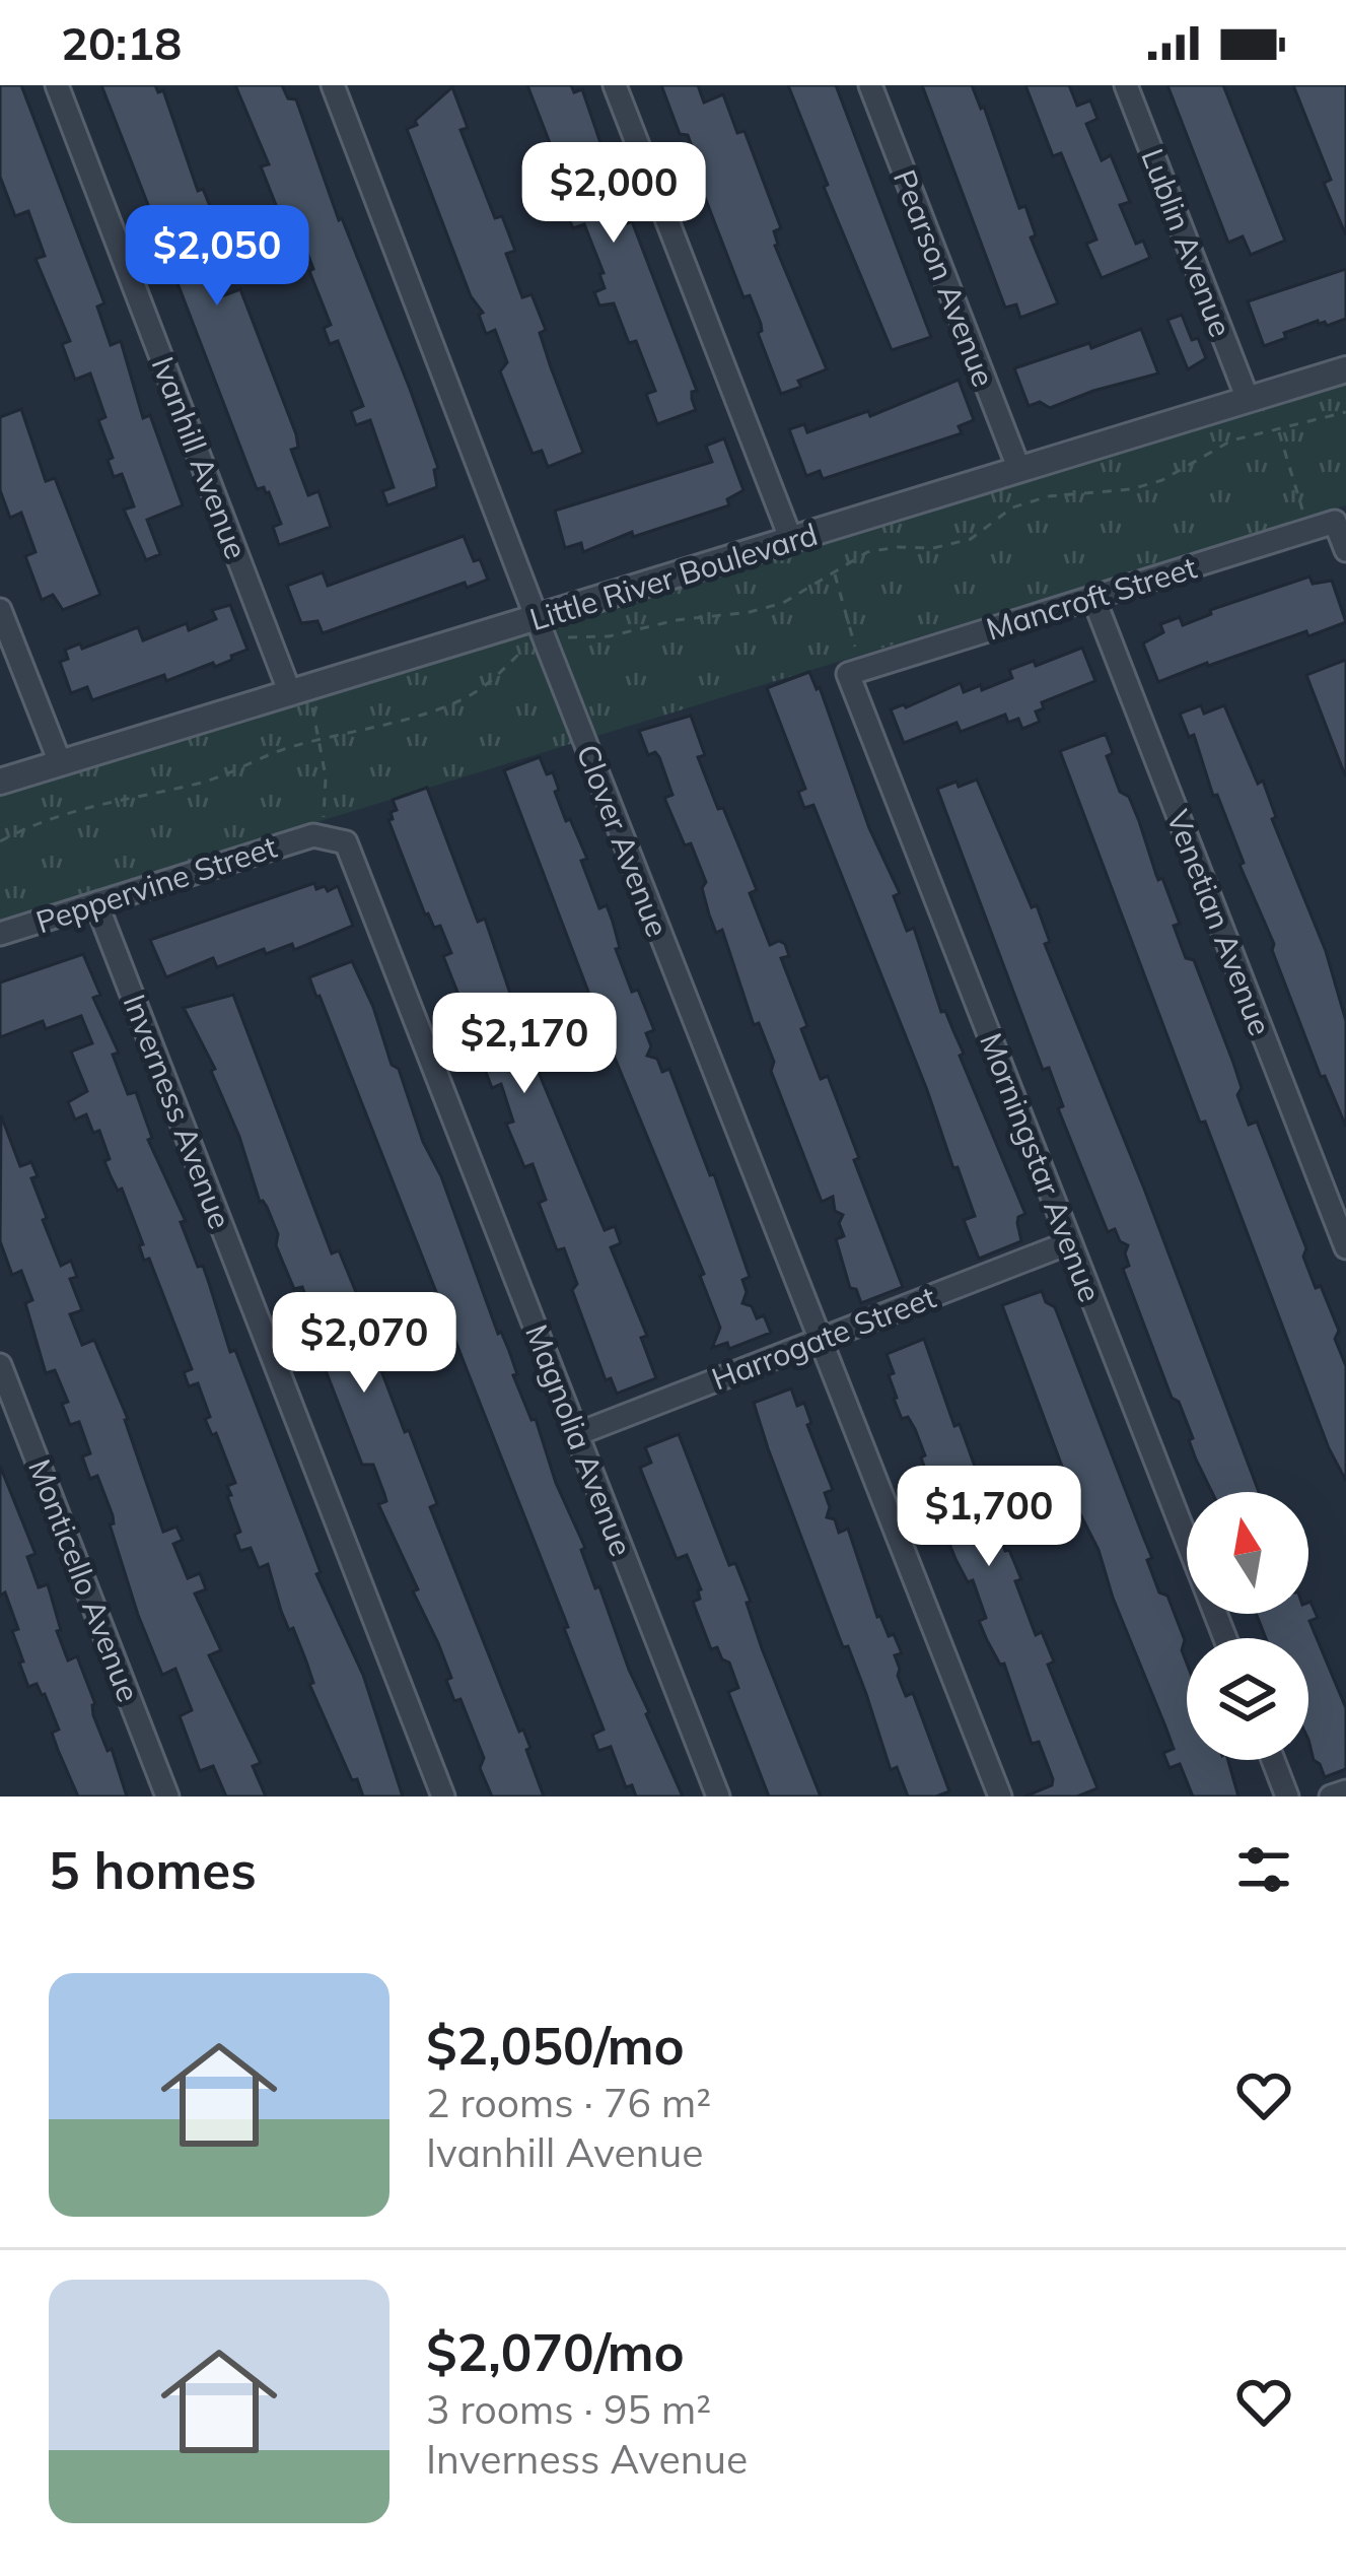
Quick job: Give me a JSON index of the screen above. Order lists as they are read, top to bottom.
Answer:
{
  "streets": {
    "street": [
      "Lublin Avenue",
      "Pearson Avenue",
      "Ivanhill Avenue",
      "Little River Boulevard",
      "Mancroft Street",
      "Clover Avenue",
      "Peppervine Street",
      "Venetian Avenue",
      "Inverness Avenue",
      "Morningstar Avenue",
      "Harrogate Street",
      "Magnolia Avenue",
      "Monticello Avenue"
    ]
  },
  "crossings": [
    ["Lublin Avenue", "Little River Boulevard"],
    ["Pearson Avenue", "Little River Boulevard"],
    ["Ivanhill Avenue", "Little River Boulevard"],
    ["Little River Boulevard", "Clover Avenue"],
    ["Mancroft Street", "Venetian Avenue"],
    ["Mancroft Street", "Morningstar Avenue"],
    ["Clover Avenue", "Harrogate Street"],
    ["Peppervine Street", "Inverness Avenue"],
    ["Peppervine Street", "Magnolia Avenue"],
    ["Morningstar Avenue", "Harrogate Street"],
    ["Harrogate Street", "Magnolia Avenue"]
  ],
  "north": "top",
  "page": {
    "status": "20:18",
    "price": [
      "$2,000",
      "$2,050",
      "$2,170",
      "$2,070",
      "$1,700"
    ],
    "heading": "5 homes",
    "list": [
      {
        "name": "$2,050/mo",
        "note": "2 rooms · 76 m² · Ivanhill Avenue"
      },
      {
        "name": "$2,070/mo",
        "note": "3 rooms · 95 m² · Inverness Avenue"
      }
    ]
  }
}
